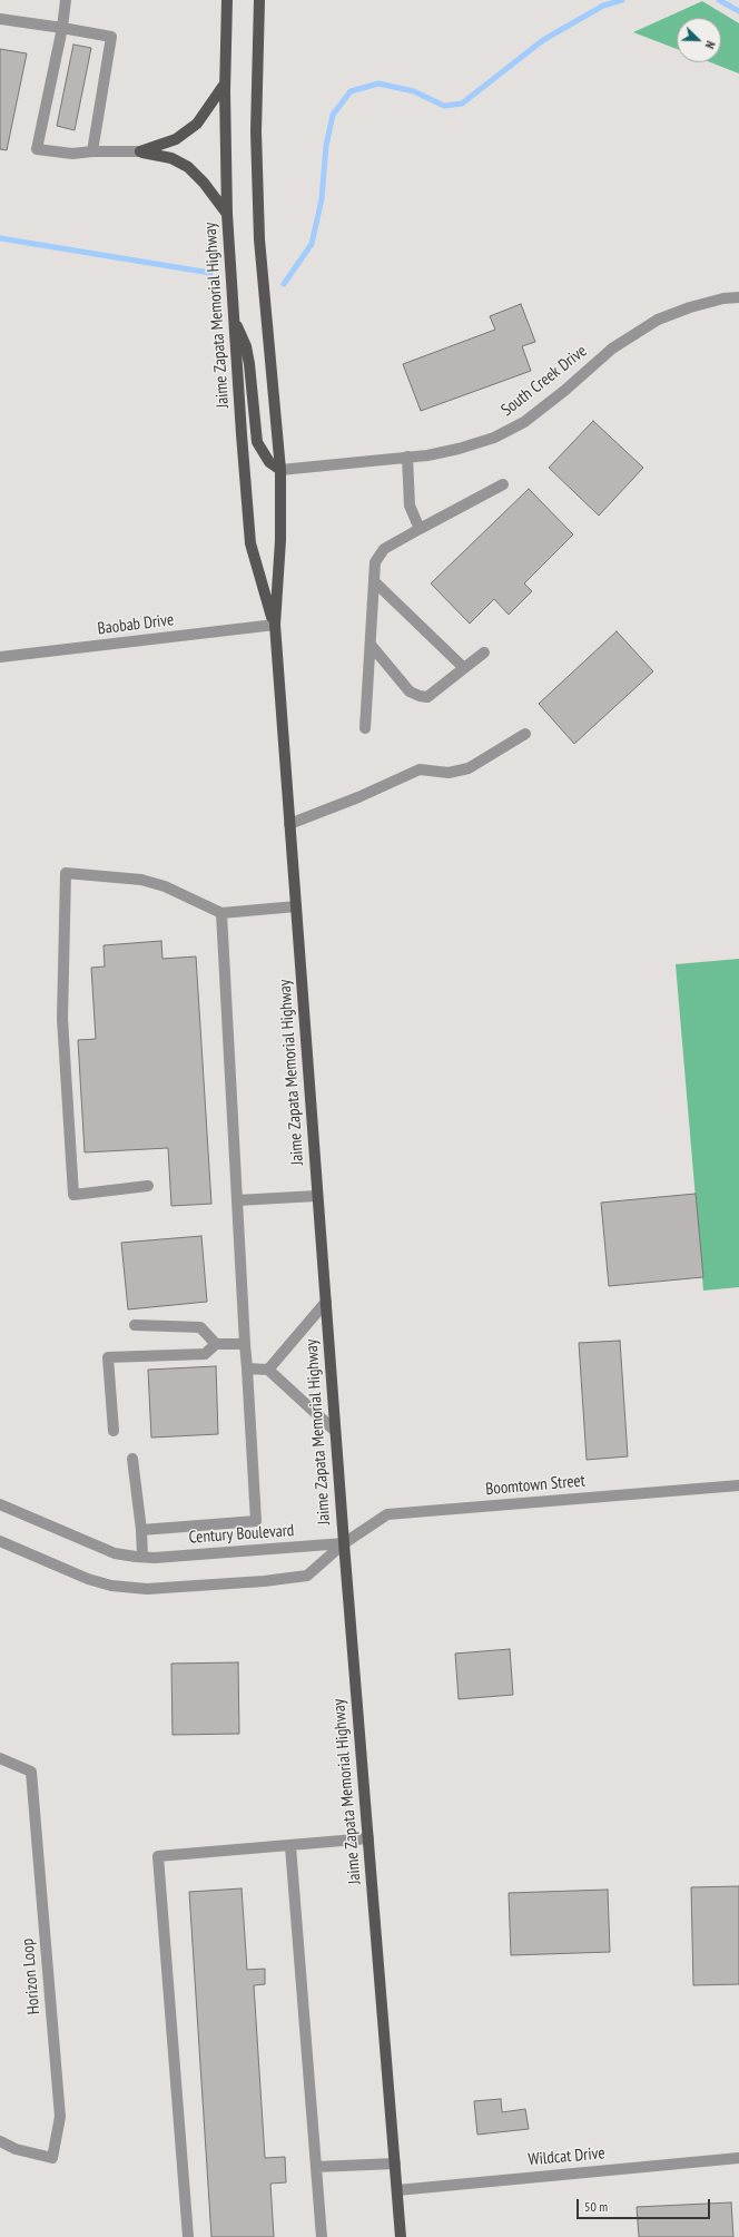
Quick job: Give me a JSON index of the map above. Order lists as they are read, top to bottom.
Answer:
{
  "streets": {
    "main road": ["Jaime Zapata Memorial Highway"],
    "street": [
      "South Creek Drive",
      "Baobab Drive",
      "Boomtown Street",
      "Century Boulevard",
      "Horizon Loop",
      "Wildcat Drive"
    ]
  },
  "crossings": [
    ["Jaime Zapata Memorial Highway", "South Creek Drive"],
    ["Jaime Zapata Memorial Highway", "Baobab Drive"],
    ["Jaime Zapata Memorial Highway", "Boomtown Street"],
    ["Jaime Zapata Memorial Highway", "Century Boulevard"],
    ["Jaime Zapata Memorial Highway", "Wildcat Drive"],
    ["Boomtown Street", "Century Boulevard"]
  ],
  "scale_bar": "50 m",
  "north": "bottom right"
}
